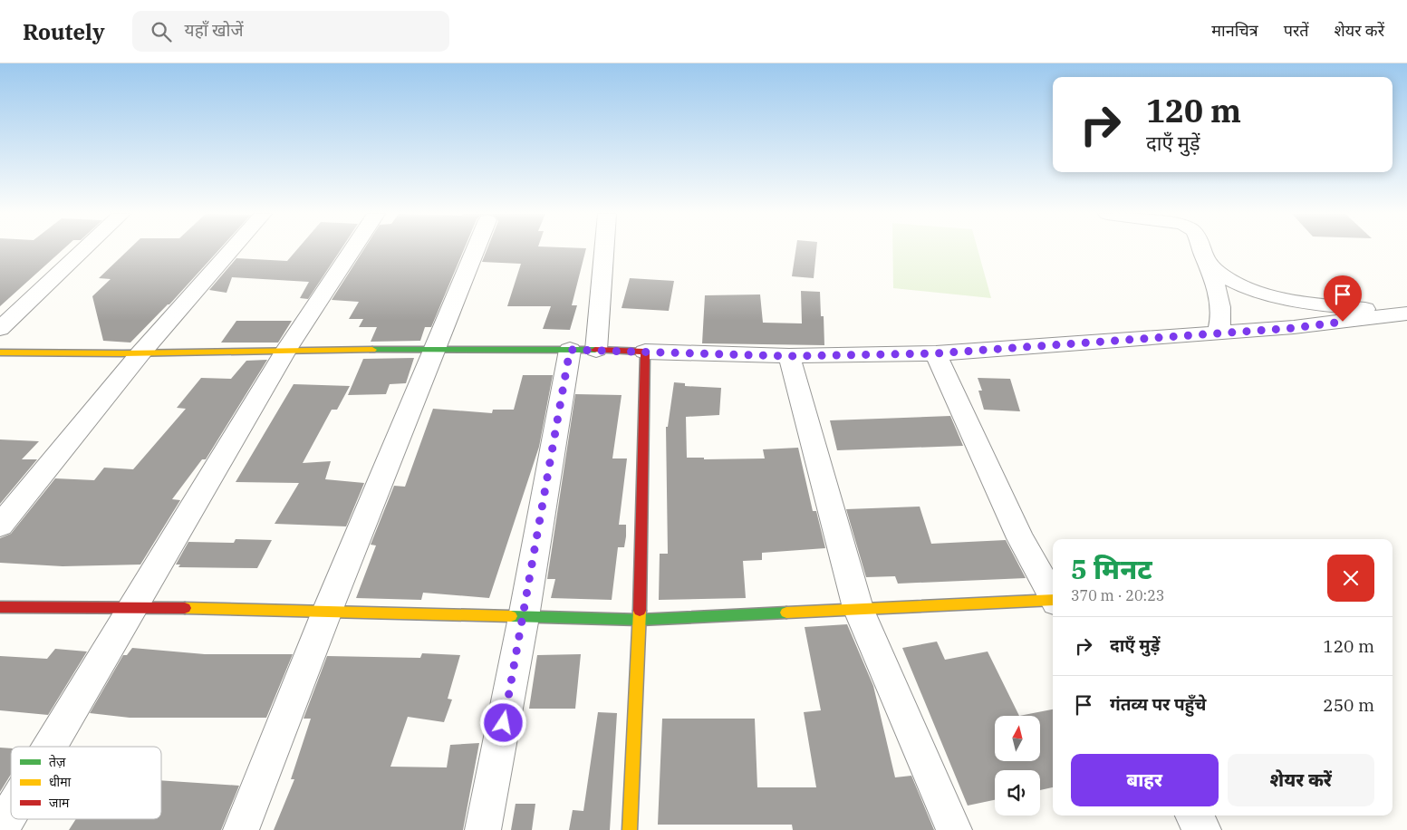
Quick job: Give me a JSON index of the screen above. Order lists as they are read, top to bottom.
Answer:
{
  "legend": ["तेज़", "धीमा", "जाम"],
  "north": "top",
  "page": {
    "header": "Routely",
    "search": "यहाँ खोजें",
    "nav": ["मानचित्र", "परतें", "शेयर करें"],
    "turn": ["120 m", "दाएँ मुड़ें"],
    "heading": ["5 मिनट", "370 m · 20:23"],
    "list": [
      {
        "name": "दाएँ मुड़ें",
        "value": "120 m"
      },
      {
        "name": "गंतव्य पर पहुँचे",
        "value": "250 m"
      }
    ],
    "buttons": ["बाहर", "शेयर करें"]
  }
}
